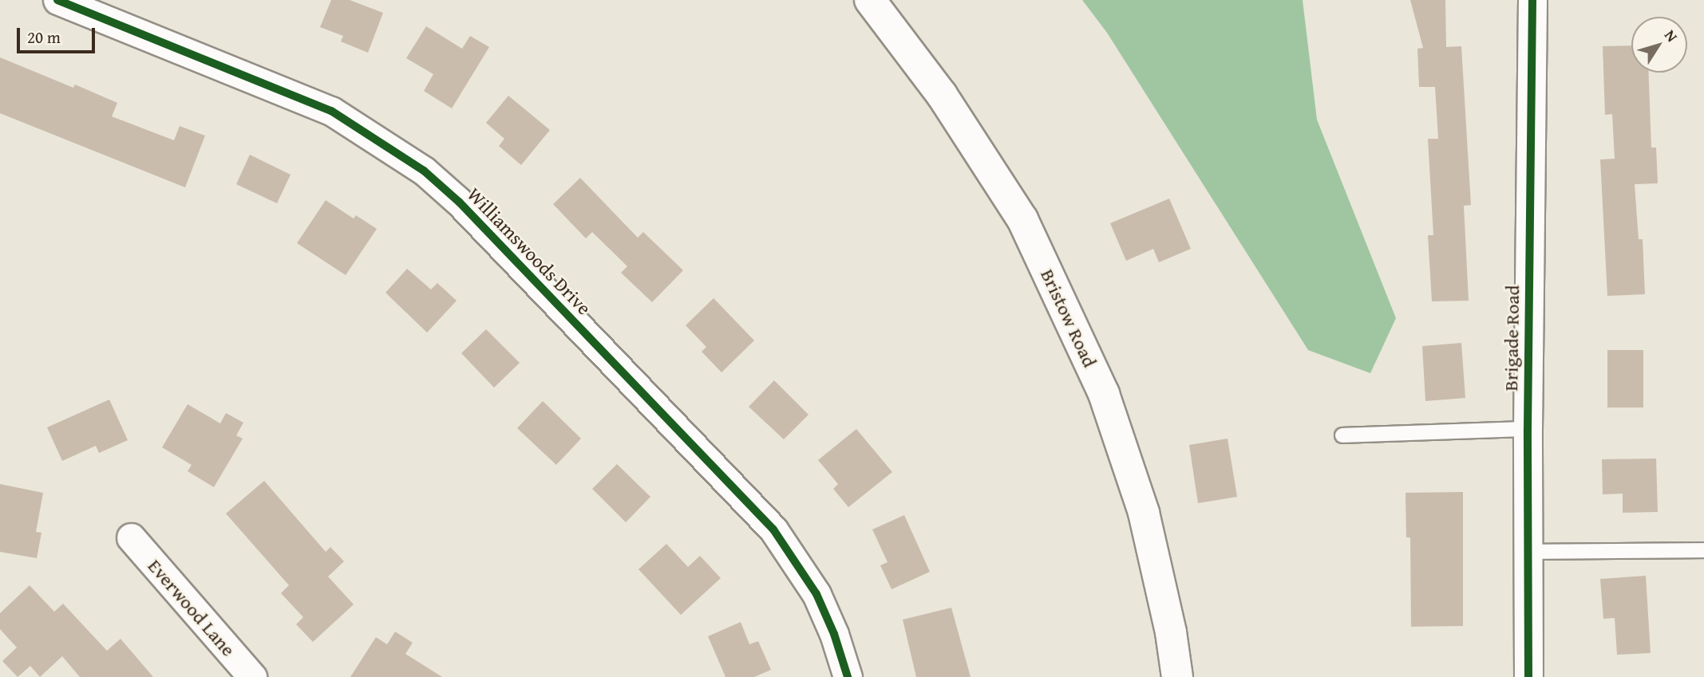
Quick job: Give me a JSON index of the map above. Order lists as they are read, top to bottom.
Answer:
{
  "streets": {
    "main road": ["Bristow Road"],
    "street": ["Williamswoods Drive", "Brigade Road", "Everwood Lane"]
  },
  "scale_bar": "20 m",
  "north": "top right"
}
